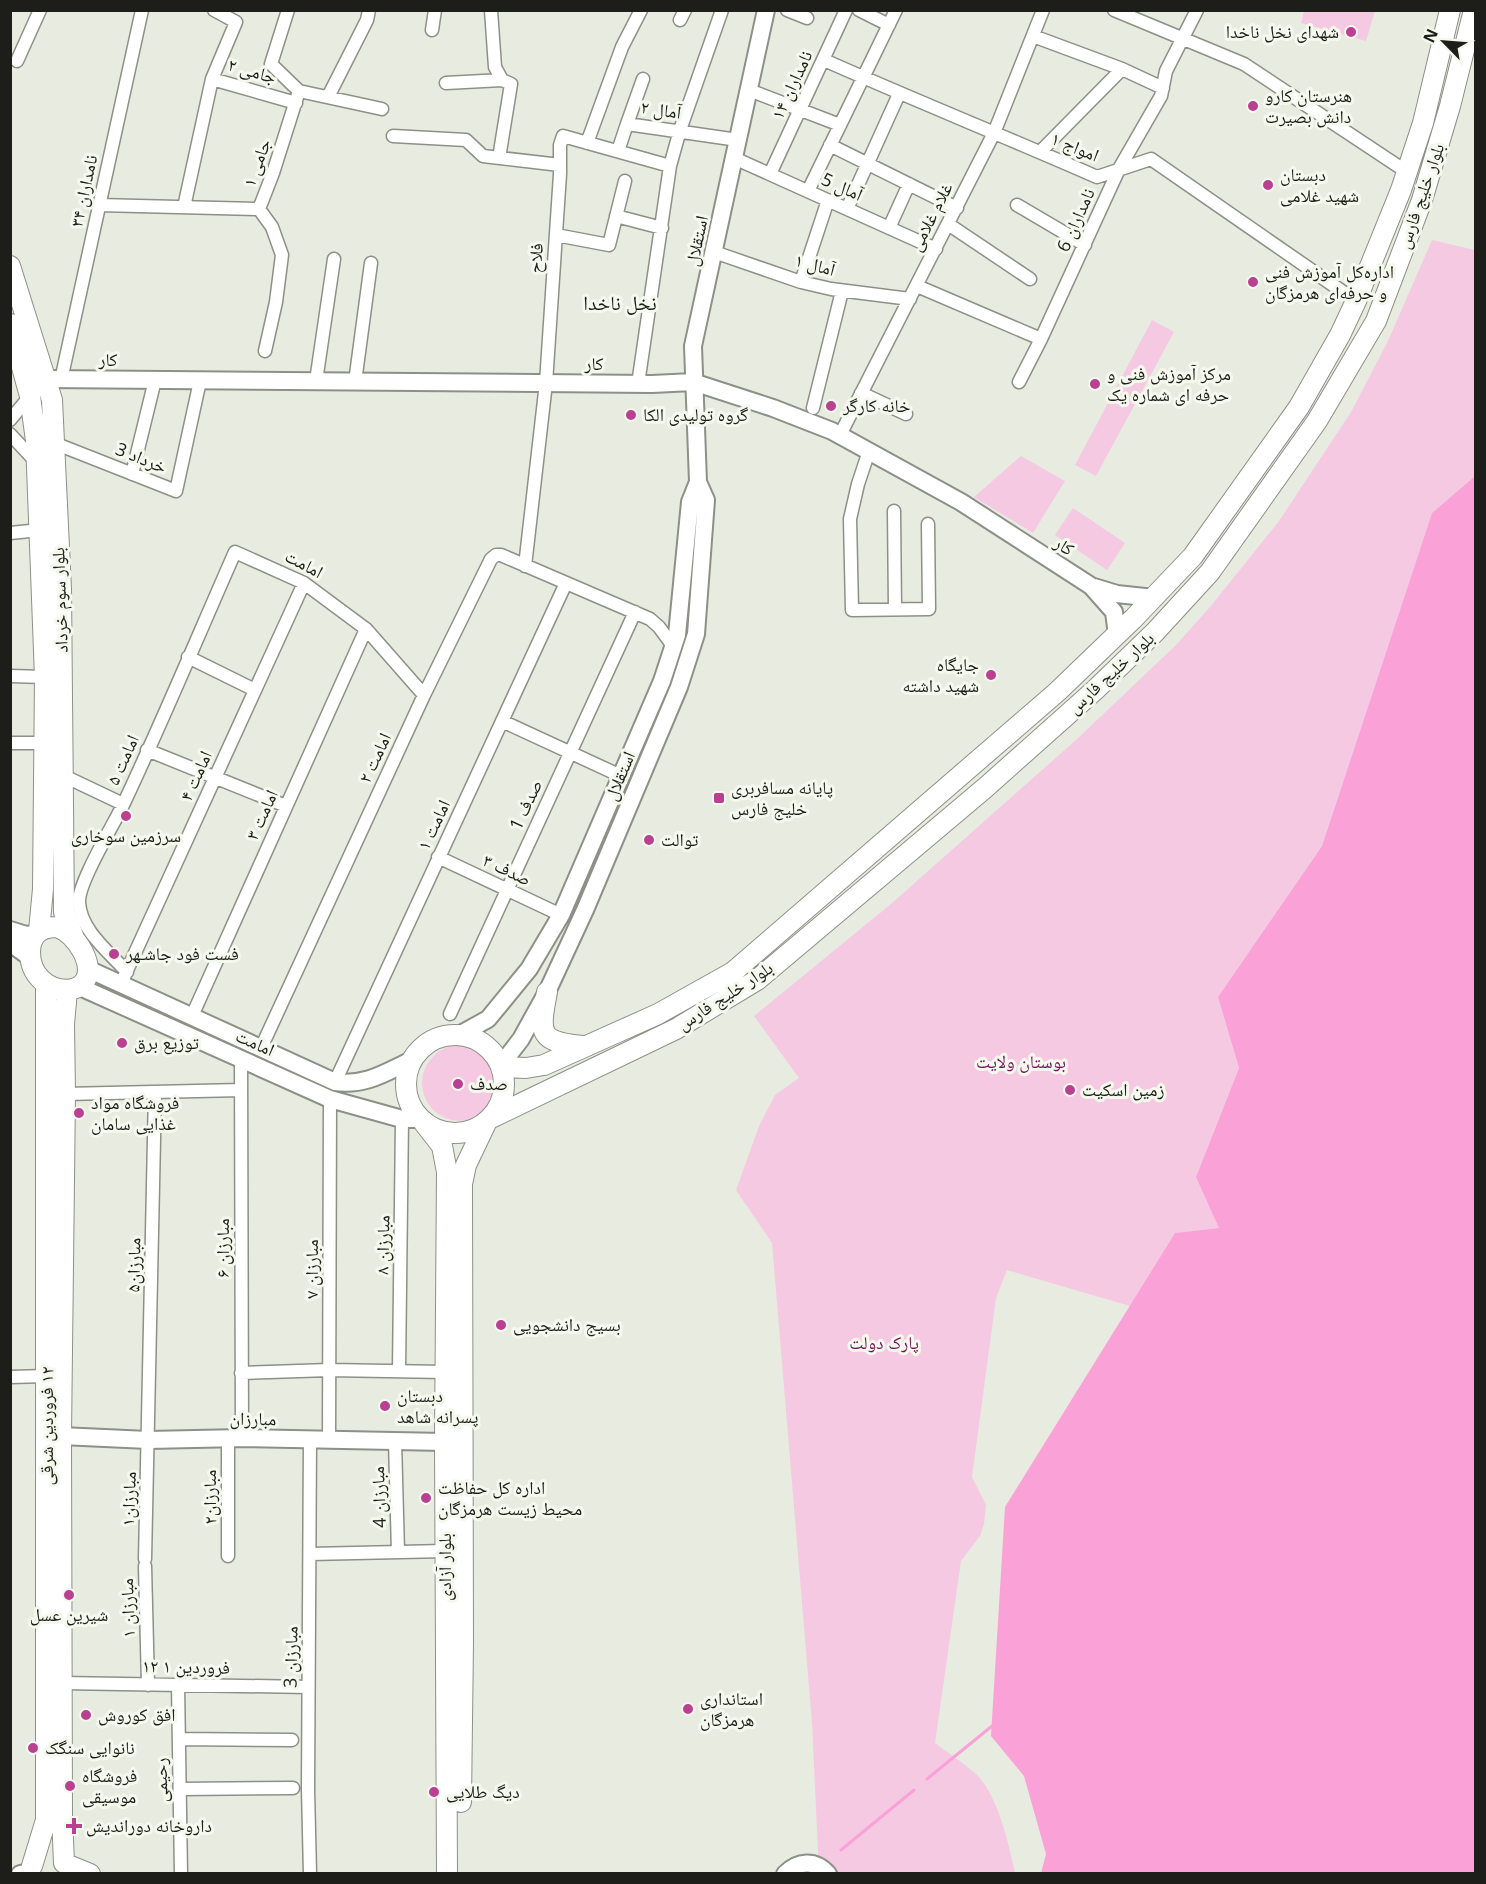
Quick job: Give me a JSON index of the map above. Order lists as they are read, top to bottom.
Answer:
{
  "streets": {
    "main road": [
      "بلوار خلیج فارس",
      "بلوار سوم خرداد",
      "١٢ فروردین شرقی",
      "بلوار آزادی"
    ],
    "street": [
      "جامی ۲",
      "نامداران ۱۴",
      "آمال ۲",
      "امواج ۱",
      "جامی ۱",
      "آمال 5",
      "نامداران ۳۴",
      "غلام غلامی",
      "نامداران 6",
      "استقلال",
      "فلاح",
      "آمال ۱",
      "کار",
      "خرداد 3",
      "امامت",
      "امامت ۲",
      "امامت ۵",
      "امامت ۴",
      "صدف 1",
      "امامت ۳",
      "امامت ۱",
      "صدف ۳",
      "مبارزان ۸",
      "مبارزان ۶",
      "مبارزان۵",
      "مبارزان ۷",
      "مبارزان",
      "مبارزان۲",
      "مبارزان 4",
      "مبارزان۱",
      "مبارزان ۱",
      "مبارزان 3",
      "۱۲ فروردین ۱",
      "رحیمی"
    ]
  },
  "crossings": [
    ["جامی ۲", "جامی ۱"],
    ["نامداران ۱۴", "امواج ۱"],
    ["نامداران ۱۴", "آمال 5"],
    ["آمال ۲", "استقلال"],
    ["امواج ۱", "بلوار خلیج فارس"],
    ["امواج ۱", "غلام غلامی"],
    ["امواج ۱", "نامداران 6"],
    ["جامی ۱", "نامداران ۳۴"],
    ["آمال 5", "غلام غلامی"],
    ["آمال 5", "استقلال"],
    ["نامداران ۳۴", "کار"],
    ["نامداران ۳۴", "بلوار سوم خرداد"],
    ["بلوار خلیج فارس", "استقلال"],
    ["بلوار خلیج فارس", "امامت"],
    ["بلوار خلیج فارس", "مبارزان ۸"],
    ["بلوار خلیج فارس", "بلوار آزادی"],
    ["غلام غلامی", "آمال ۱"],
    ["غلام غلامی", "کار"],
    ["استقلال", "آمال ۱"],
    ["استقلال", "کار"],
    ["استقلال", "امامت"],
    ["استقلال", "صدف ۳"],
    ["استقلال", "مبارزان ۸"],
    ["استقلال", "بلوار آزادی"],
    ["فلاح", "کار"],
    ["فلاح", "امامت ۲"],
    ["کار", "خرداد 3"],
    ["کار", "بلوار سوم خرداد"],
    ["خرداد 3", "بلوار سوم خرداد"],
    ["امامت", "بلوار سوم خرداد"],
    ["امامت", "امامت ۲"],
    ["امامت", "امامت ۵"],
    ["امامت", "امامت ۴"],
    ["امامت", "امامت ۳"],
    ["امامت", "امامت ۱"],
    ["امامت", "مبارزان ۸"],
    ["امامت", "مبارزان ۶"],
    ["امامت", "مبارزان ۷"],
    ["امامت", "١٢ فروردین شرقی"],
    ["امامت", "بلوار آزادی"],
    ["بلوار سوم خرداد", "١٢ فروردین شرقی"],
    ["امامت ۲", "صدف 1"],
    ["امامت ۲", "امامت ۱"],
    ["امامت ۵", "امامت ۴"],
    ["صدف 1", "صدف ۳"],
    ["امامت ۱", "صدف ۳"],
    ["مبارزان ۸", "بلوار آزادی"],
    ["مبارزان ۶", "مبارزان"],
    ["مبارزان ۶", "مبارزان۲"],
    ["مبارزان۵", "مبارزان"],
    ["مبارزان۵", "مبارزان۱"],
    ["مبارزان ۷", "مبارزان"],
    ["مبارزان", "١٢ فروردین شرقی"],
    ["مبارزان", "مبارزان۲"],
    ["مبارزان", "مبارزان 4"],
    ["مبارزان", "مبارزان۱"],
    ["مبارزان", "بلوار آزادی"],
    ["مبارزان", "مبارزان 3"],
    ["١٢ فروردین شرقی", "۱۲ فروردین ۱"],
    ["مبارزان۱", "مبارزان ۱"],
    ["مبارزان ۱", "۱۲ فروردین ۱"],
    ["مبارزان 3", "۱۲ فروردین ۱"],
    ["۱۲ فروردین ۱", "رحیمی"]
  ],
  "districts": ["نخل ناخدا"],
  "parks": ["بوستان ولایت", "پارک دولت"],
  "places": {
    "other": [
      "شهدای نخل ناخدا",
      "هنرستان کارو دانش بصیرت",
      "دبستان شهید غلامی",
      "اداره‌کل آموزش فنى و حرفه‌اى هرمزگان",
      "مرکز آموزش فنی و حرفه ای شماره یک",
      "خانه کارگر",
      "گروه تولیدی الکا",
      "جایگاه شهید داشته",
      "سرزمین سوخاری",
      "توالت",
      "فست فود جاشـهر",
      "توزیع برق",
      "صدف",
      "زمین اسکیت",
      "فروشگاه مواد غذایی سامان",
      "بسیج دانشجویی",
      "دبستان پسرانه شاهد",
      "اداره کل حفاظت محیط زیست هرمزگان",
      "شیرین عسل",
      "استانداری هرمزگان",
      "افق کوروش",
      "نانوایی سنگک",
      "فروشگاه موسیقی",
      "دیگ طلایی"
    ],
    "transit": ["پایانه مسافربری خلیج فارس"],
    "health": ["داروخانه دوراندیش"]
  },
  "north": "top left"
}
